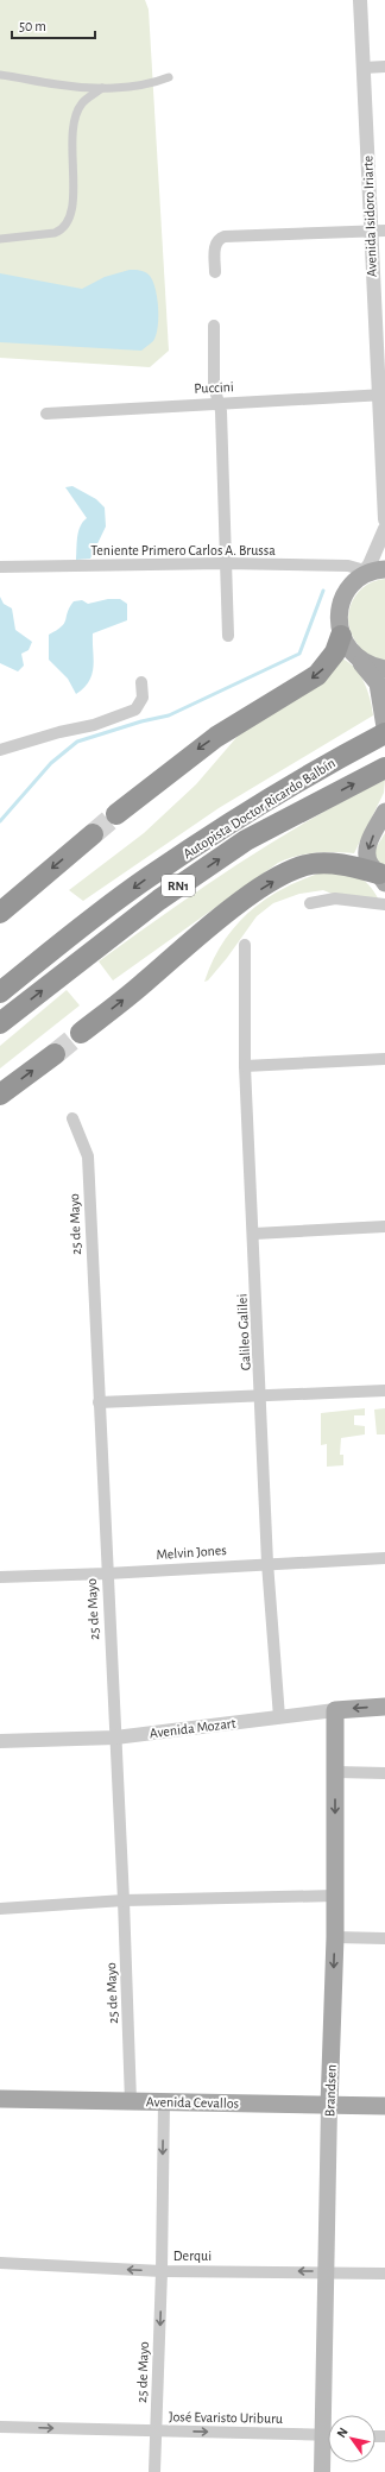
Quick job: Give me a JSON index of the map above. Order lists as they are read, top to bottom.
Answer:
{
  "streets": {
    "highway": ["Autopista Doctor Ricardo Balbín", "RN1"],
    "main road": ["Avenida Mozart", "Brandsen", "Avenida Cevallos"],
    "street": [
      "Avenida Isidoro Iriarte",
      "Puccini",
      "Teniente Primero Carlos A. Brussa",
      "25 de Mayo",
      "Galileo Galilei",
      "Melvin Jones",
      "Derqui",
      "José Evaristo Uriburu"
    ]
  },
  "crossings": [
    ["Avenida Isidoro Iriarte", "Puccini"],
    ["25 de Mayo", "Melvin Jones"],
    ["25 de Mayo", "Avenida Mozart"],
    ["25 de Mayo", "Avenida Cevallos"],
    ["25 de Mayo", "Derqui"],
    ["25 de Mayo", "José Evaristo Uriburu"],
    ["Galileo Galilei", "Melvin Jones"],
    ["Galileo Galilei", "Avenida Mozart"],
    ["Avenida Mozart", "Brandsen"],
    ["Brandsen", "Avenida Cevallos"],
    ["Brandsen", "Derqui"]
  ],
  "one_way": ["Brandsen", "Derqui", "José Evaristo Uriburu"],
  "scale_bar": "50 m",
  "north": "top left"
}
